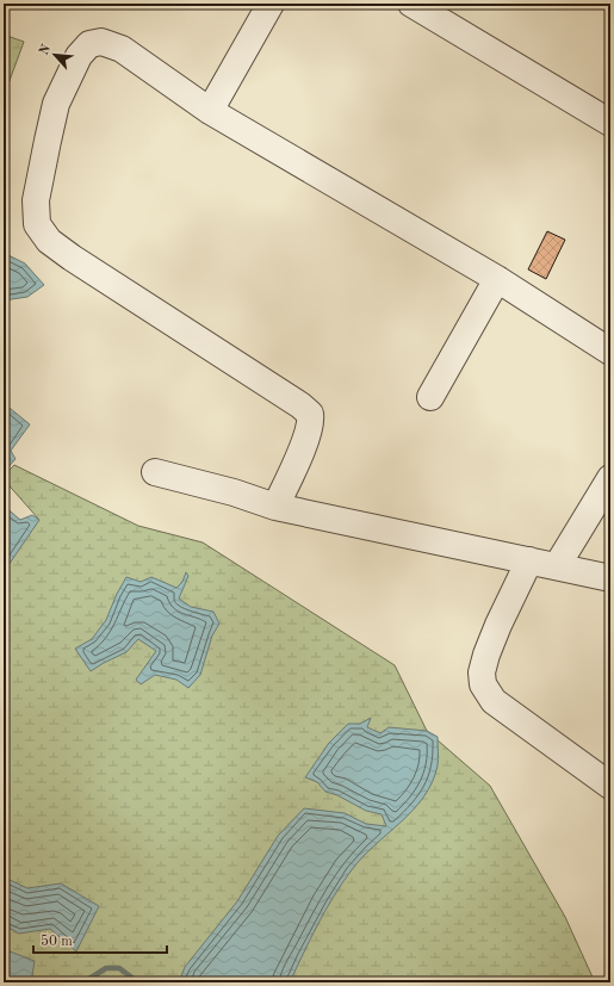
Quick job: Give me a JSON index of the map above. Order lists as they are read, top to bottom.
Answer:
{
  "scale_bar": "50 m",
  "north": "top left"
}
